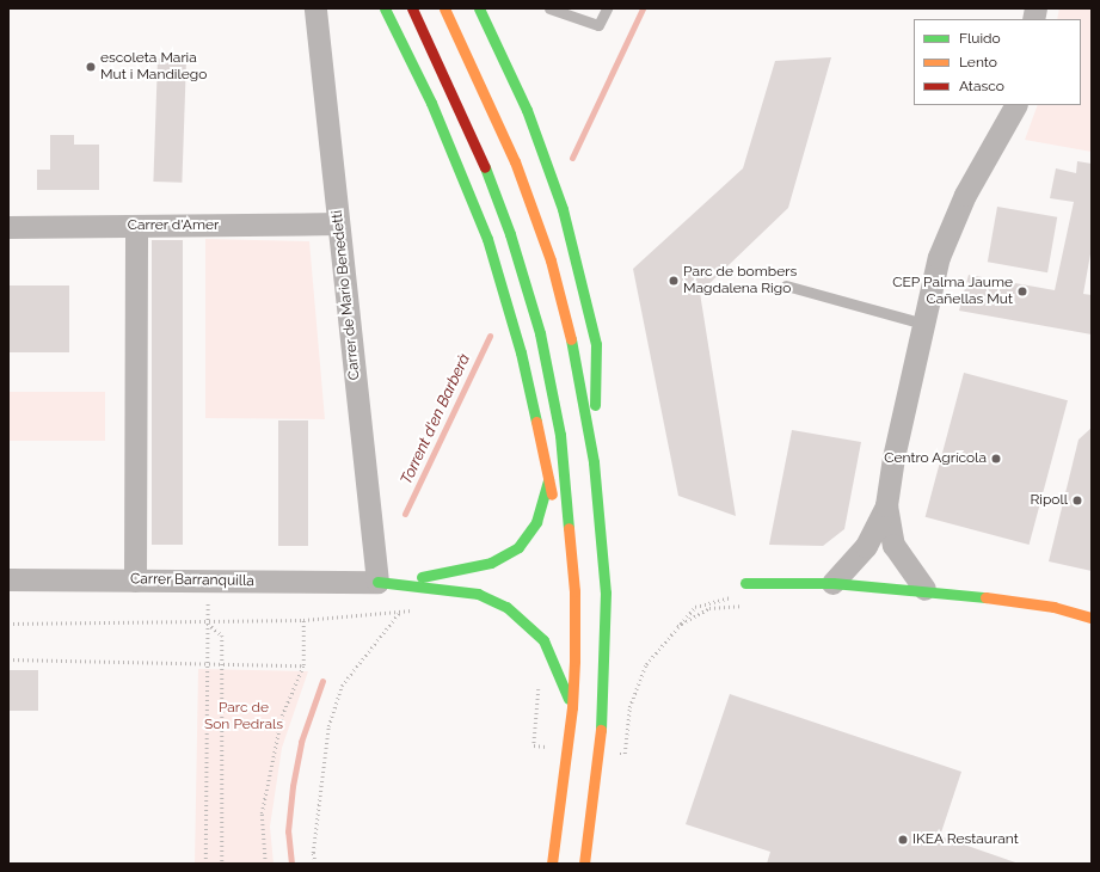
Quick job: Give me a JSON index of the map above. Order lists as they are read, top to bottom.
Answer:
{
  "streets": {
    "street": ["Carrer d'Amer", "Carrer de Mario Benedetti", "Carrer Barranquilla"]
  },
  "crossings": [
    ["Carrer d'Amer", "Carrer de Mario Benedetti"],
    ["Carrer de Mario Benedetti", "Carrer Barranquilla"]
  ],
  "water": ["Torrent d'en Barberà"],
  "parks": ["Parc de Son Pedrals"],
  "places": [
    "escoleta Maria Mut i Mandilego",
    "Parc de bombers Magdalena Rigo",
    "CEP Palma Jaume Cañellas Mut",
    "Centro Agrícola",
    "Ripoll",
    "IKEA Restaurant"
  ],
  "legend": ["Fluido", "Lento", "Atasco"]
}
